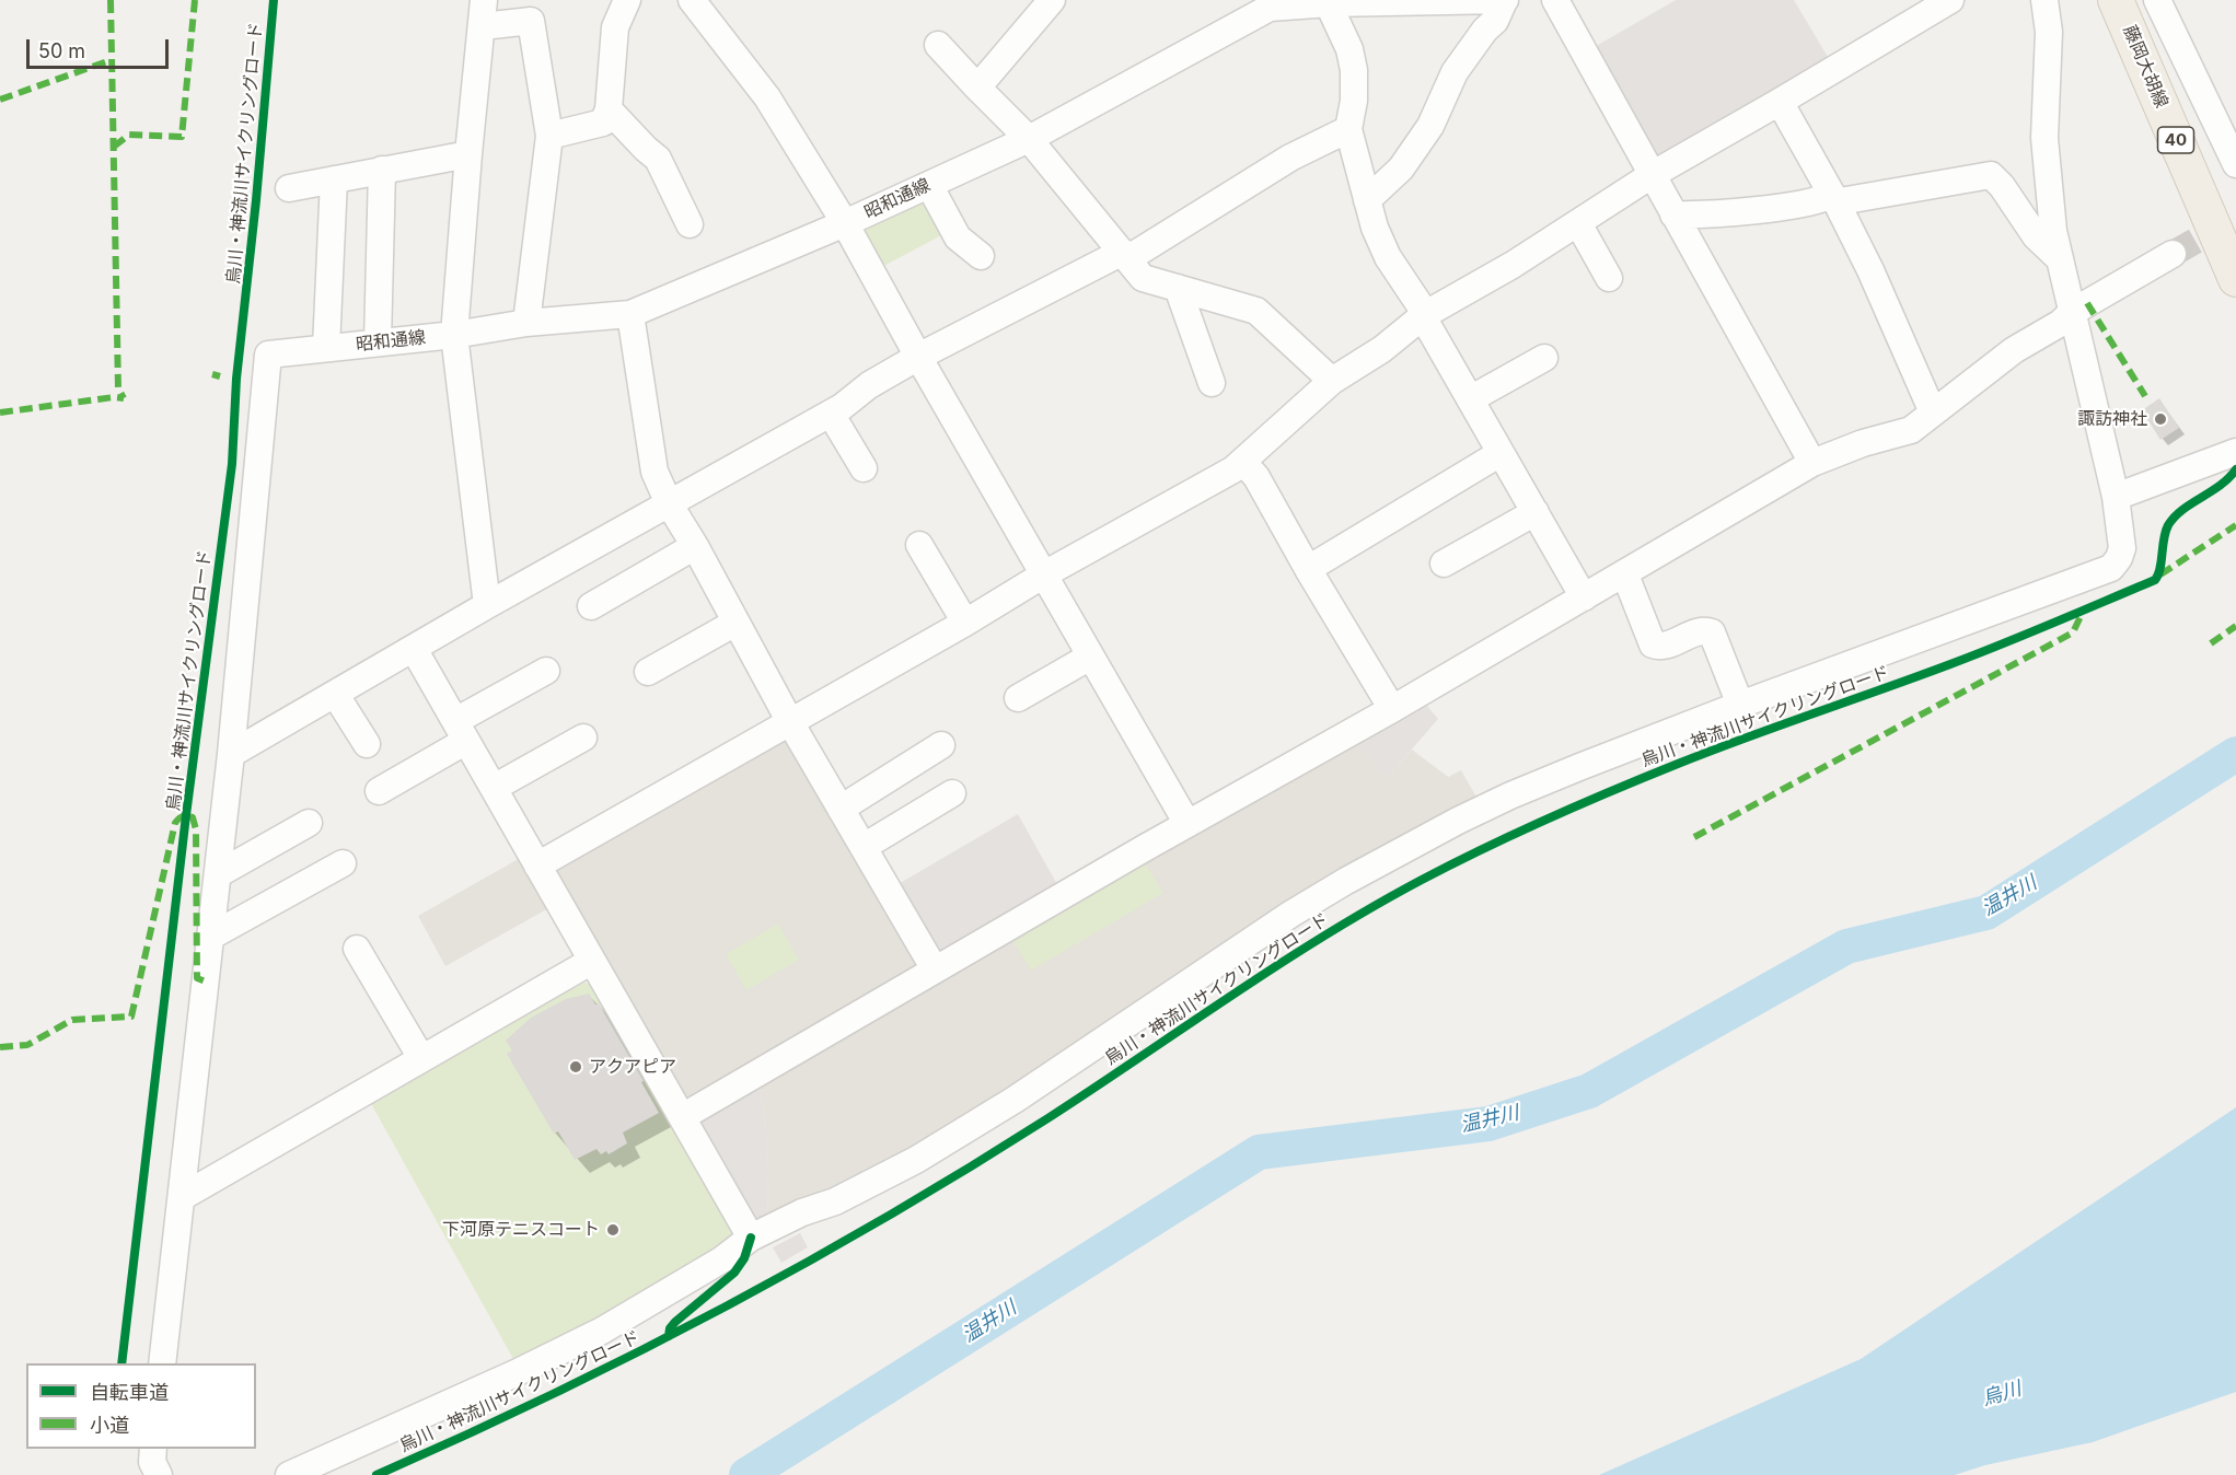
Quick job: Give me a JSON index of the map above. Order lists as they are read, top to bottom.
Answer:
{
  "streets": {
    "main road": ["藤岡大胡線", "40"],
    "street": ["昭和通線"],
    "cycle path": ["烏川・神流川サイクリングロード"]
  },
  "water": ["温井川", "烏川"],
  "places": ["諏訪神社", "アクアピア", "下河原テニスコート"],
  "legend": ["自転車道", "小道"],
  "scale_bar": "50 m"
}
